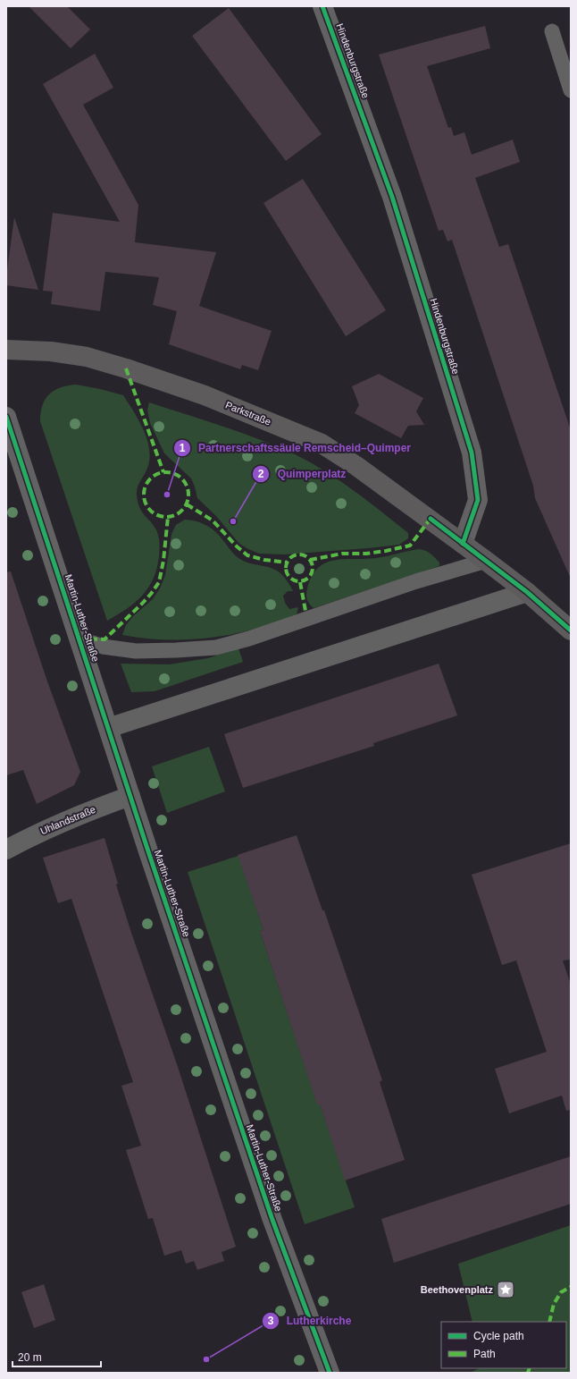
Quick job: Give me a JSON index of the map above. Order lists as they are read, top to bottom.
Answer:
{
  "streets": {
    "street": [
      "Hindenburgstraße",
      "Parkstraße",
      "Martin-Luther-Straße",
      "Uhlandstraße"
    ]
  },
  "crossings": [
    ["Hindenburgstraße", "Parkstraße"],
    ["Martin-Luther-Straße", "Uhlandstraße"]
  ],
  "places": {
    "other": ["Partnerschaftssäule Remscheid–Quimper", "Quimperplatz", "Lutherkirche"],
    "place": ["Beethovenplatz"]
  },
  "legend": ["Cycle path", "Path"],
  "scale_bar": "20 m"
}
